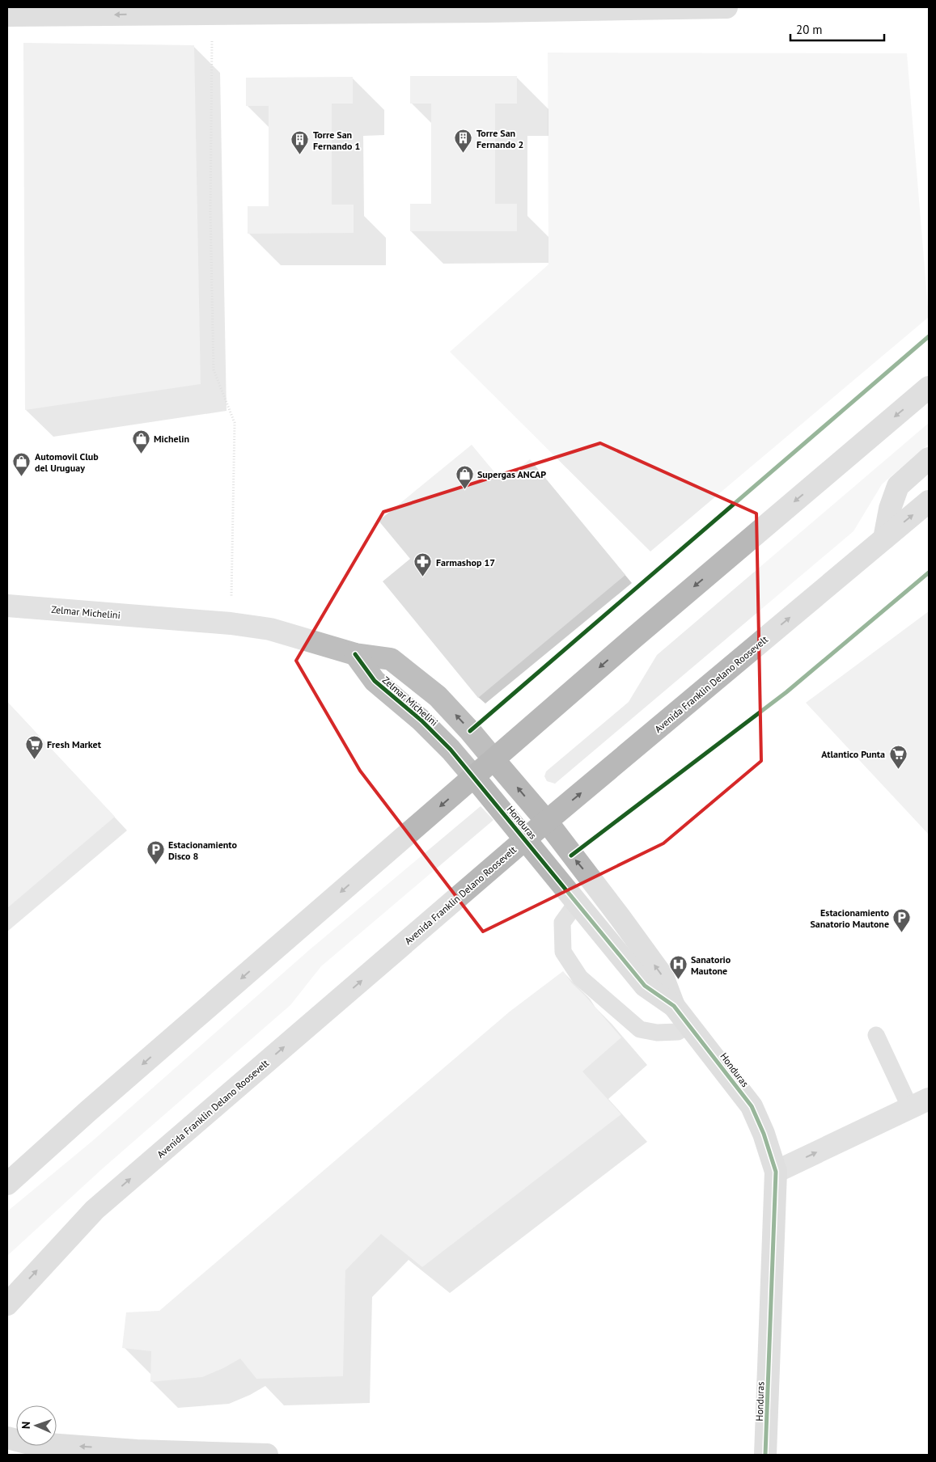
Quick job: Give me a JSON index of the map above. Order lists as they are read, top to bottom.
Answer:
{
  "streets": {
    "main road": ["Avenida Franklin Delano Roosevelt", "Honduras"],
    "street": ["Zelmar Michelini"]
  },
  "crossings": [
    ["Zelmar Michelini", "Honduras"],
    ["Avenida Franklin Delano Roosevelt", "Honduras"]
  ],
  "places": {
    "building": ["Torre San Fernando 2", "Torre San Fernando 1"],
    "shop": ["Michelin", "Automovil Club del Uruguay", "Supergas ANCAP"],
    "pharmacy": ["Farmashop 17"],
    "supermarket": ["Fresh Market", "Atlantico Punta"],
    "parking": ["Estacionamiento Disco 8", "Estacionamiento Sanatorio Mautone"],
    "hospital": ["Sanatorio Mautone"]
  },
  "scale_bar": "20 m",
  "north": "left"
}
